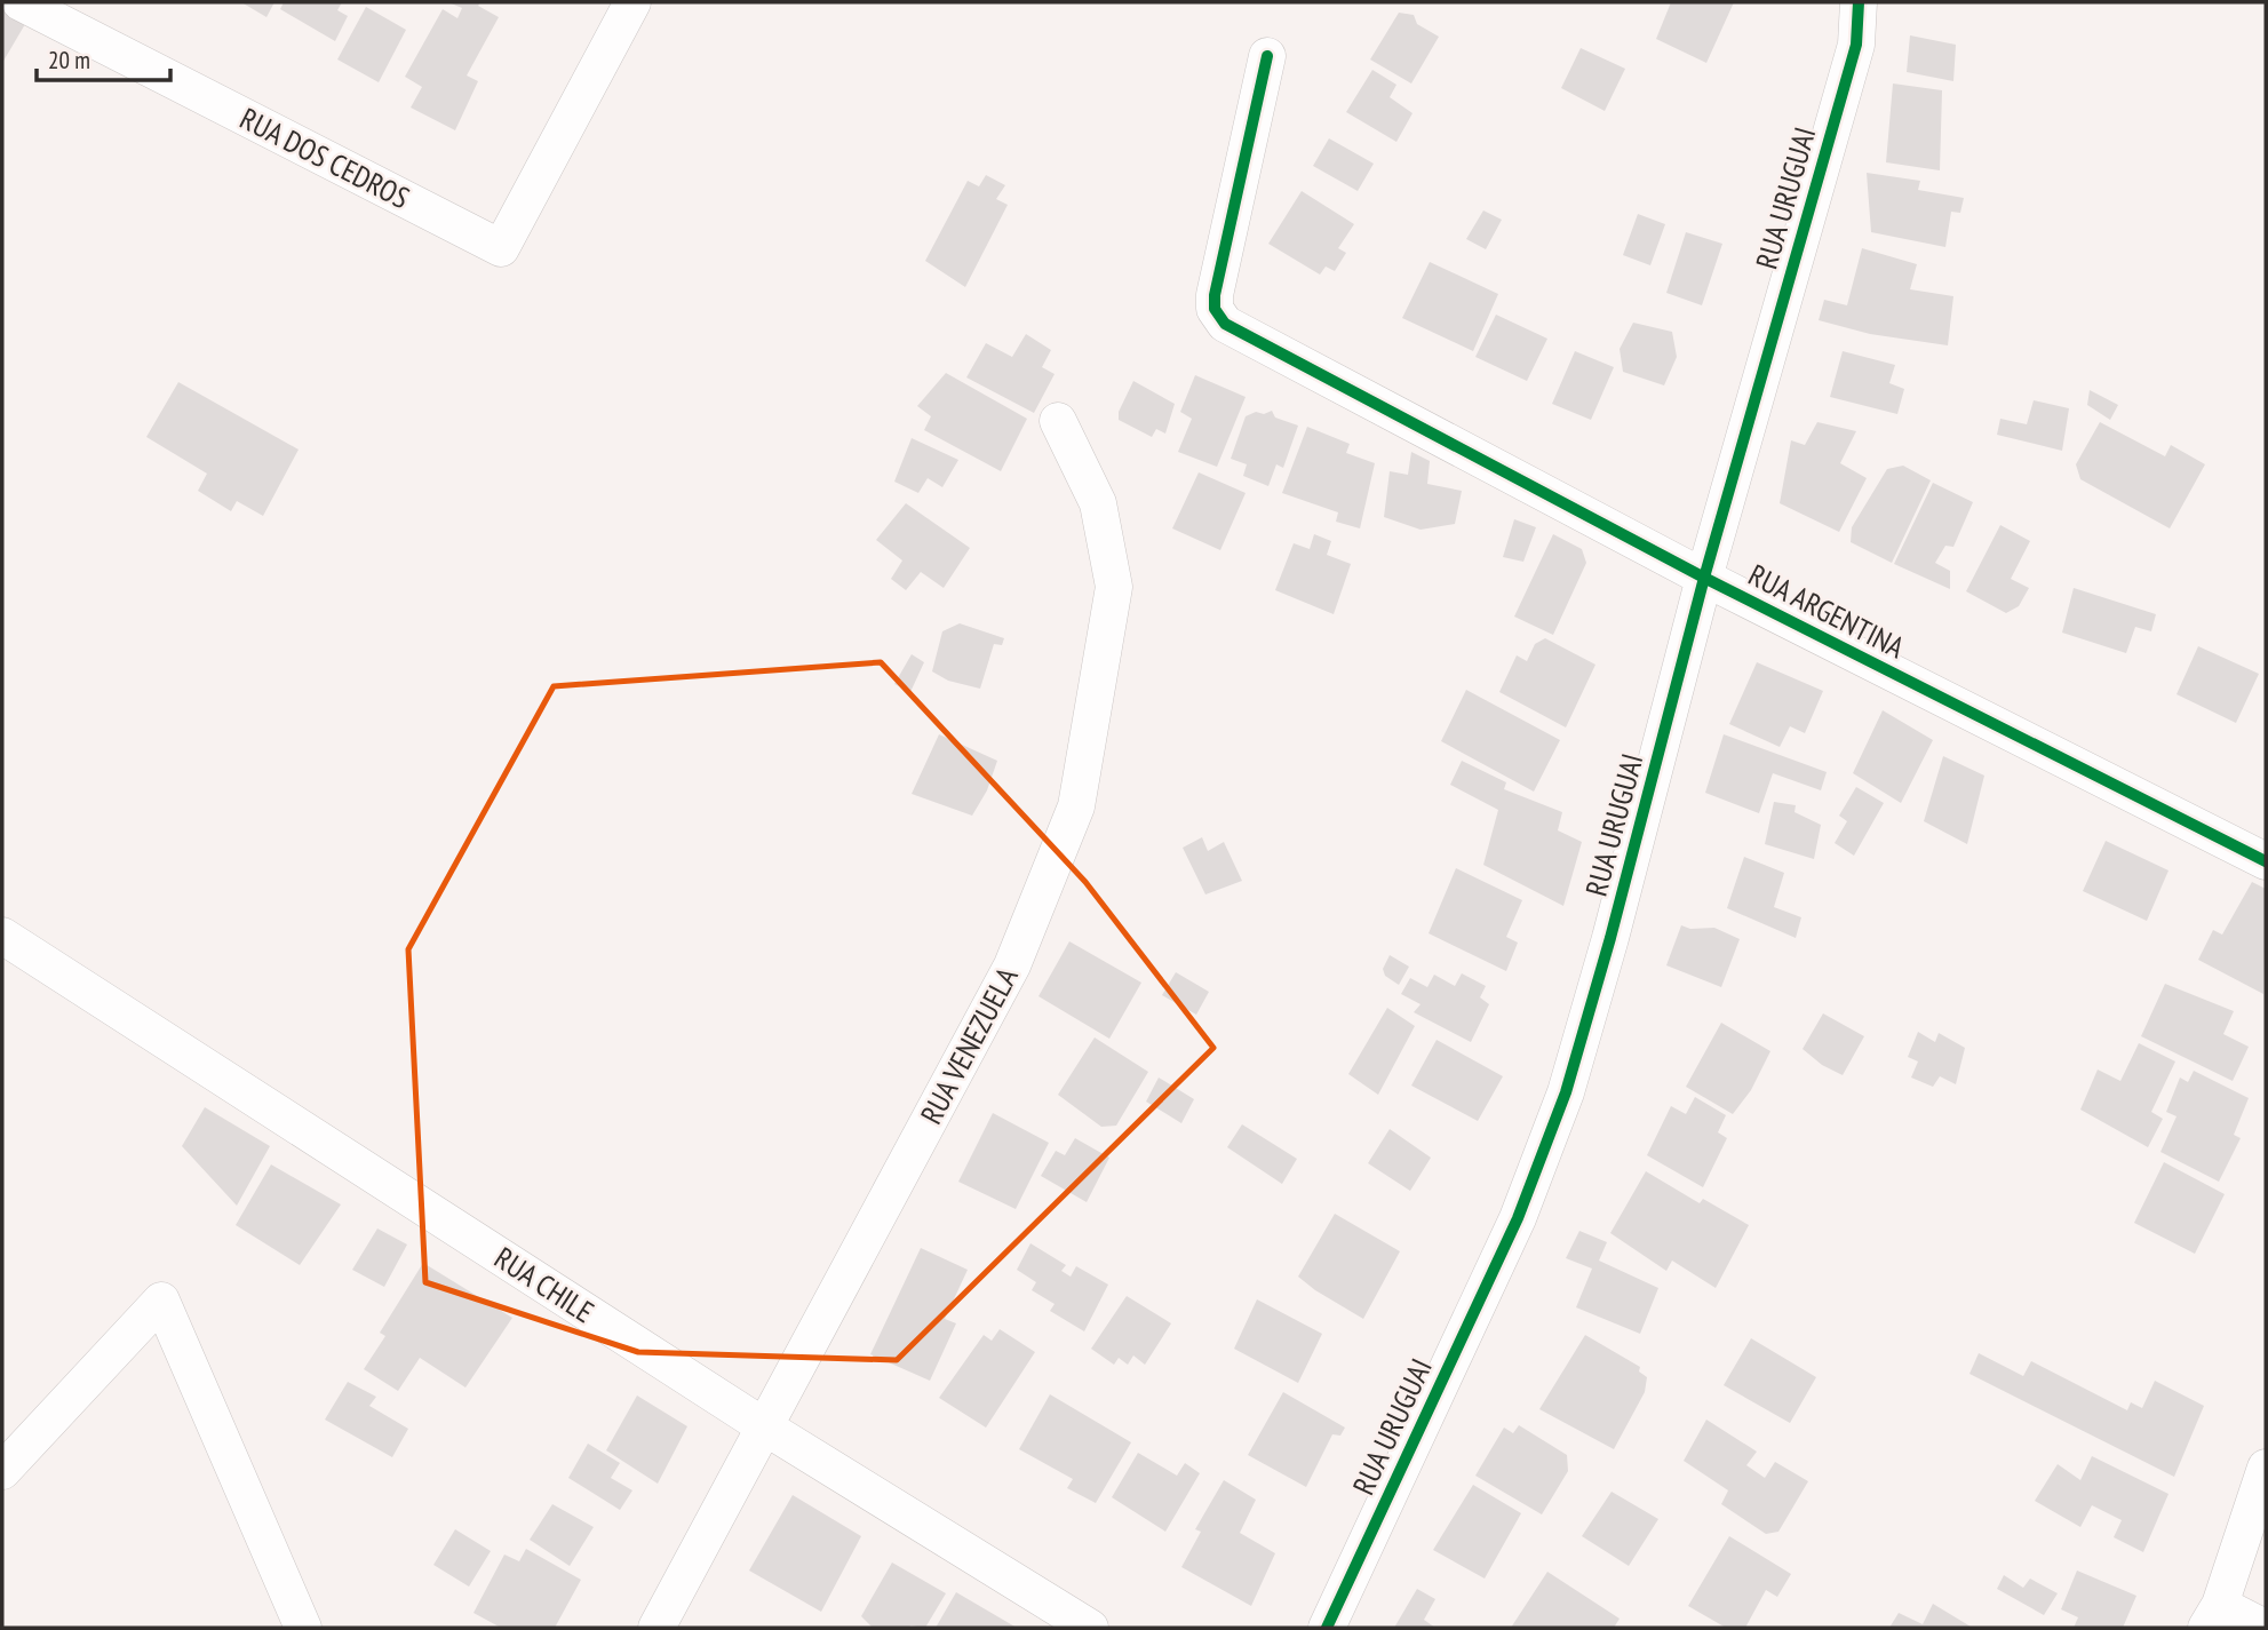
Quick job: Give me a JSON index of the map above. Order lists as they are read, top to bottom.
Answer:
{
  "streets": {
    "street": [
      "RUA DOS CEDROS",
      "RUA URUGUAI",
      "RUA ARGENTINA",
      "RUA VENEZUELA",
      "RUA CHILE"
    ]
  },
  "crossings": [
    ["RUA URUGUAI", "RUA ARGENTINA"],
    ["RUA VENEZUELA", "RUA CHILE"]
  ],
  "scale_bar": "20 m"
}
